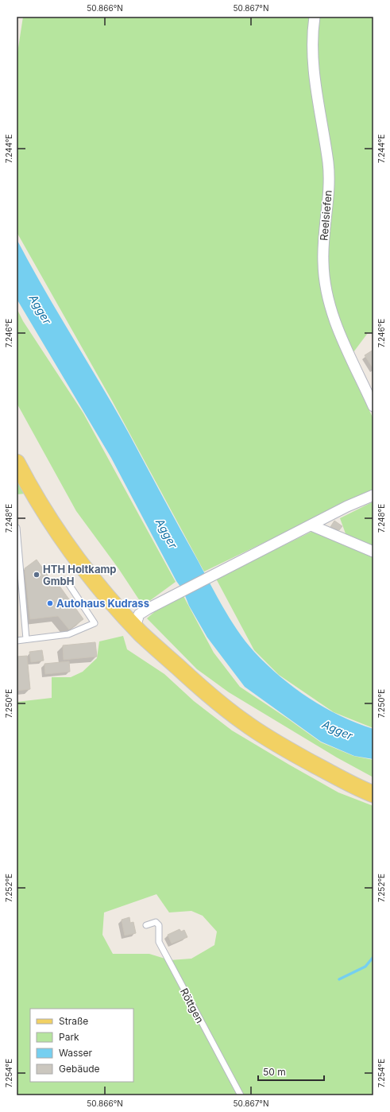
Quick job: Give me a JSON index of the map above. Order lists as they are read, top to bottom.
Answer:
{
  "streets": {
    "street": ["Reelsiefen"],
    "lane": ["Röttgen"]
  },
  "water": ["Agger"],
  "places": ["HTH Holtkamp GmbH", "Autohaus Kudrass"],
  "legend": [
    "Straße",
    "Park",
    "Wasser",
    "Gebäude"
  ],
  "scale_bar": "50 m",
  "coordinates": [
    "50.866°N",
    "50.867°N",
    "7.244°E",
    "7.246°E",
    "7.248°E",
    "7.250°E",
    "7.252°E",
    "7.254°E"
  ]
}
